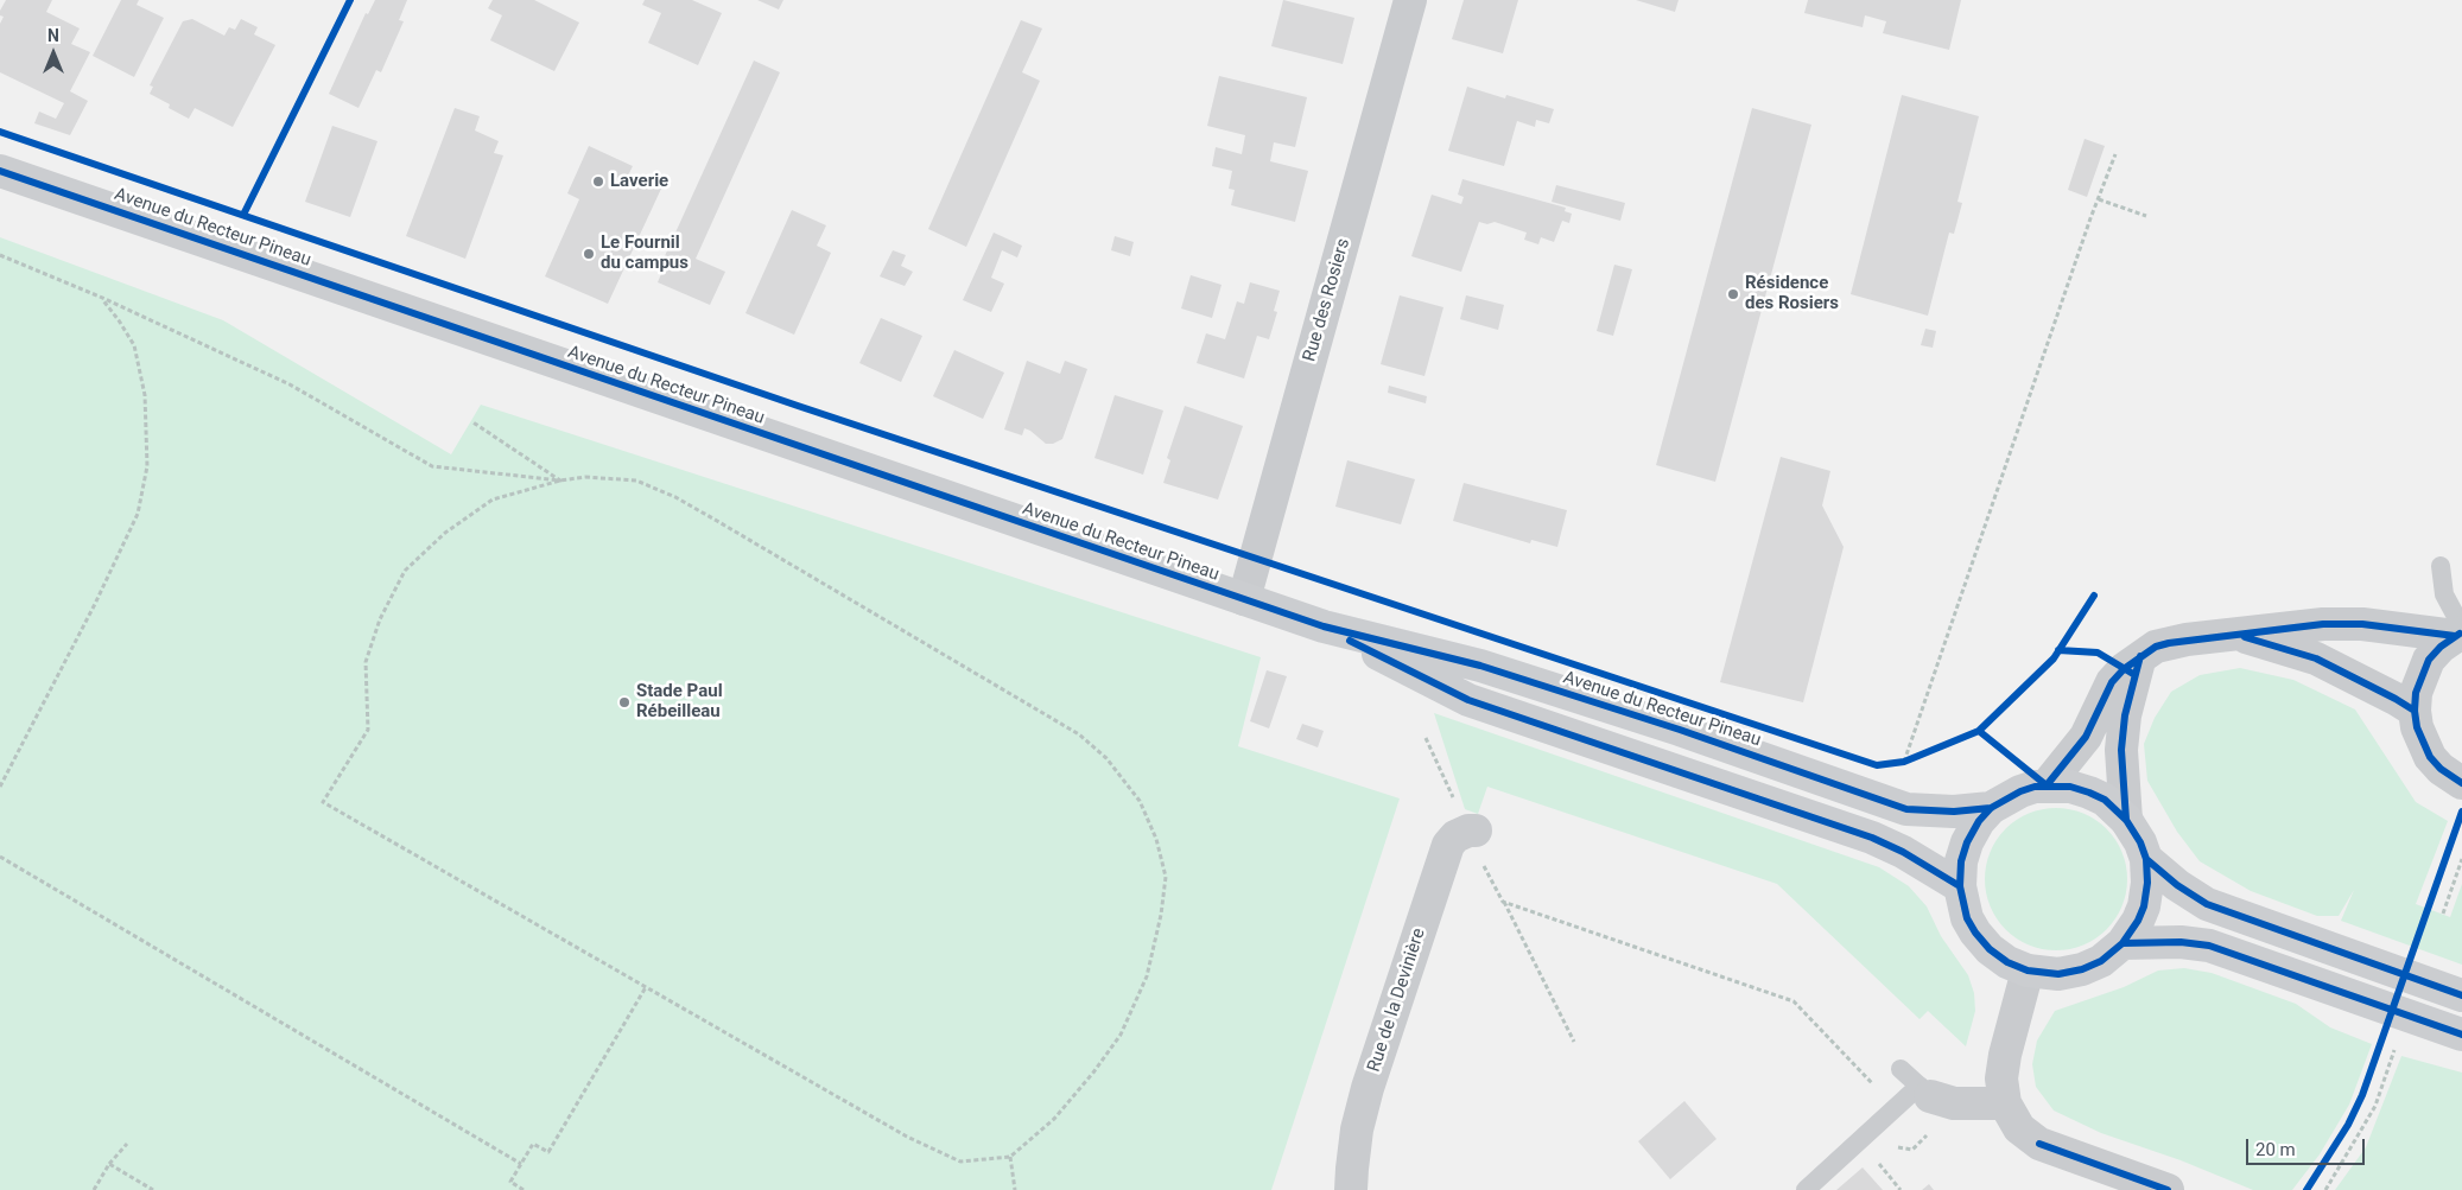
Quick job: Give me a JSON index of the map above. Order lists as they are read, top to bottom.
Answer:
{
  "streets": {
    "main road": ["Avenue du Recteur Pineau"],
    "street": ["Rue des Rosiers", "Rue de la Devinière"]
  },
  "crossings": [
    ["Avenue du Recteur Pineau", "Rue des Rosiers"]
  ],
  "places": [
    "Laverie",
    "Le Fournil du campus",
    "Résidence des Rosiers",
    "Stade Paul Rébeilleau"
  ],
  "scale_bar": "20 m",
  "north": "top"
}
